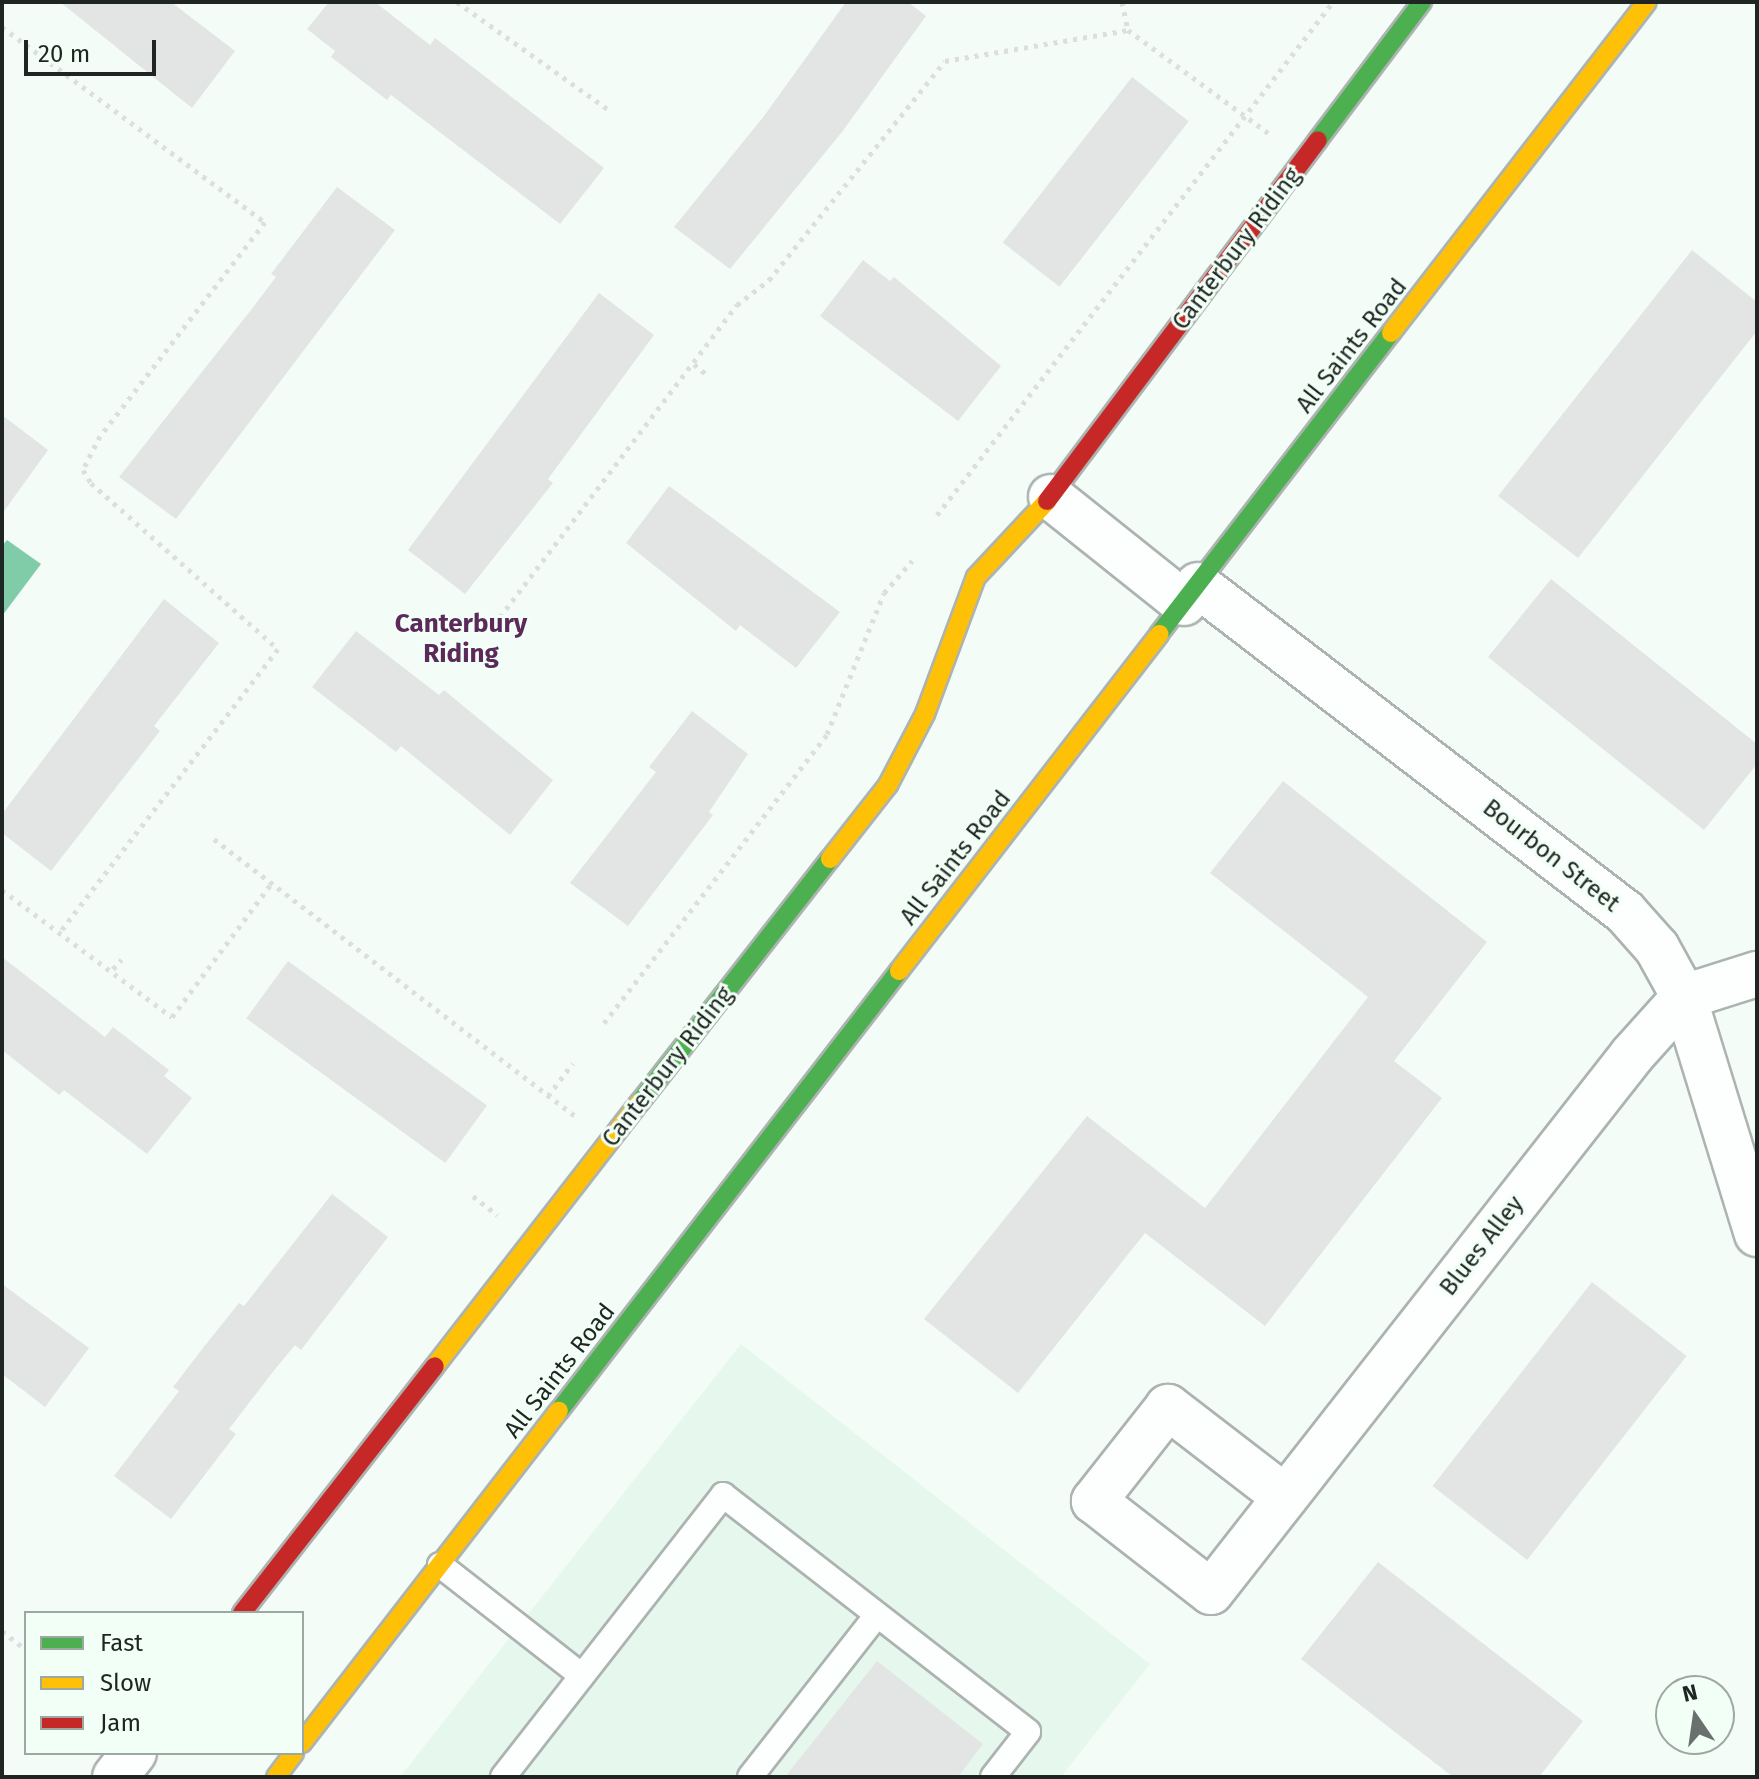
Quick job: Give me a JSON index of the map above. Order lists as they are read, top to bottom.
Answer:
{
  "streets": {
    "street": [
      "Canterbury Riding",
      "All Saints Road",
      "Bourbon Street",
      "Blues Alley"
    ]
  },
  "crossings": [
    ["All Saints Road", "Bourbon Street"],
    ["Bourbon Street", "Blues Alley"]
  ],
  "districts": ["Canterbury Riding"],
  "legend": ["Fast", "Slow", "Jam"],
  "scale_bar": "20 m",
  "north": "top"
}
